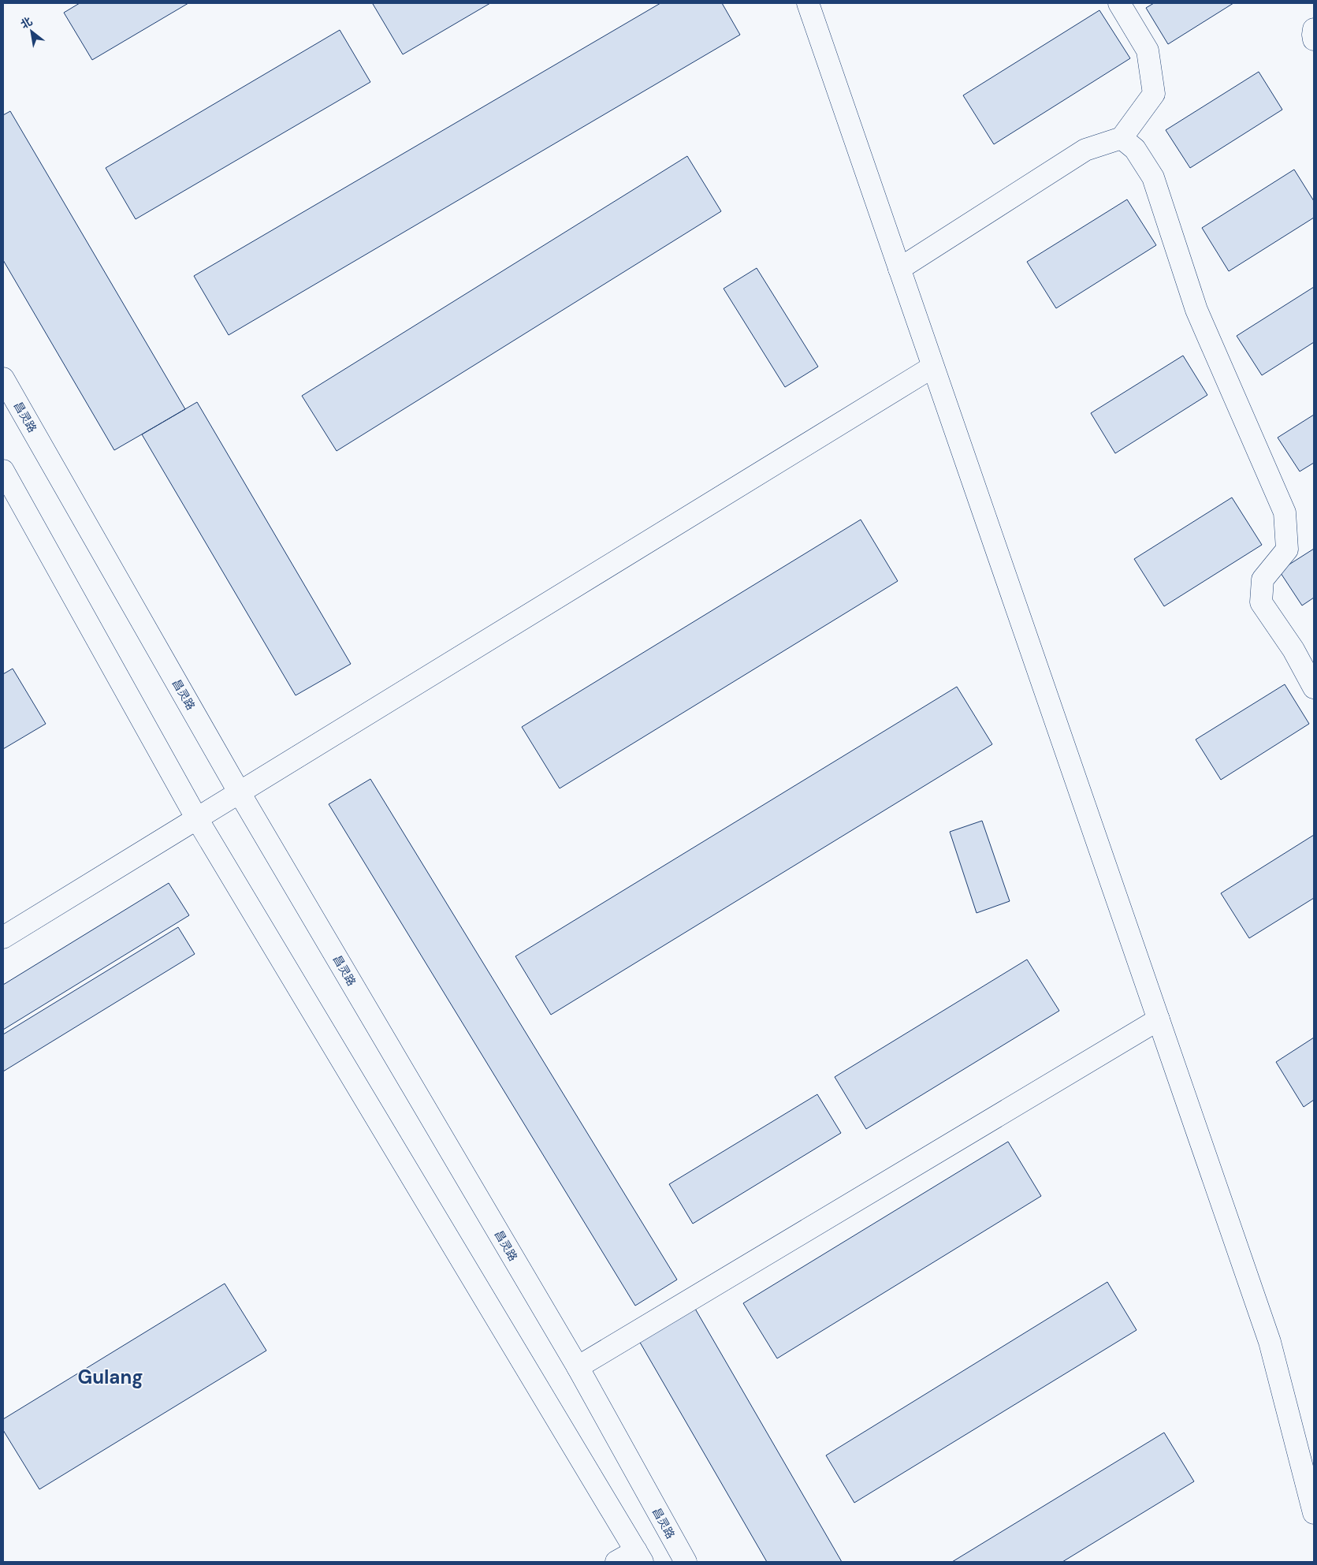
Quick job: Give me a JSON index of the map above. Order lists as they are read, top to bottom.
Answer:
{
  "streets": {
    "street": ["昌灵路"]
  },
  "districts": ["Gulang"],
  "north": "top left"
}
